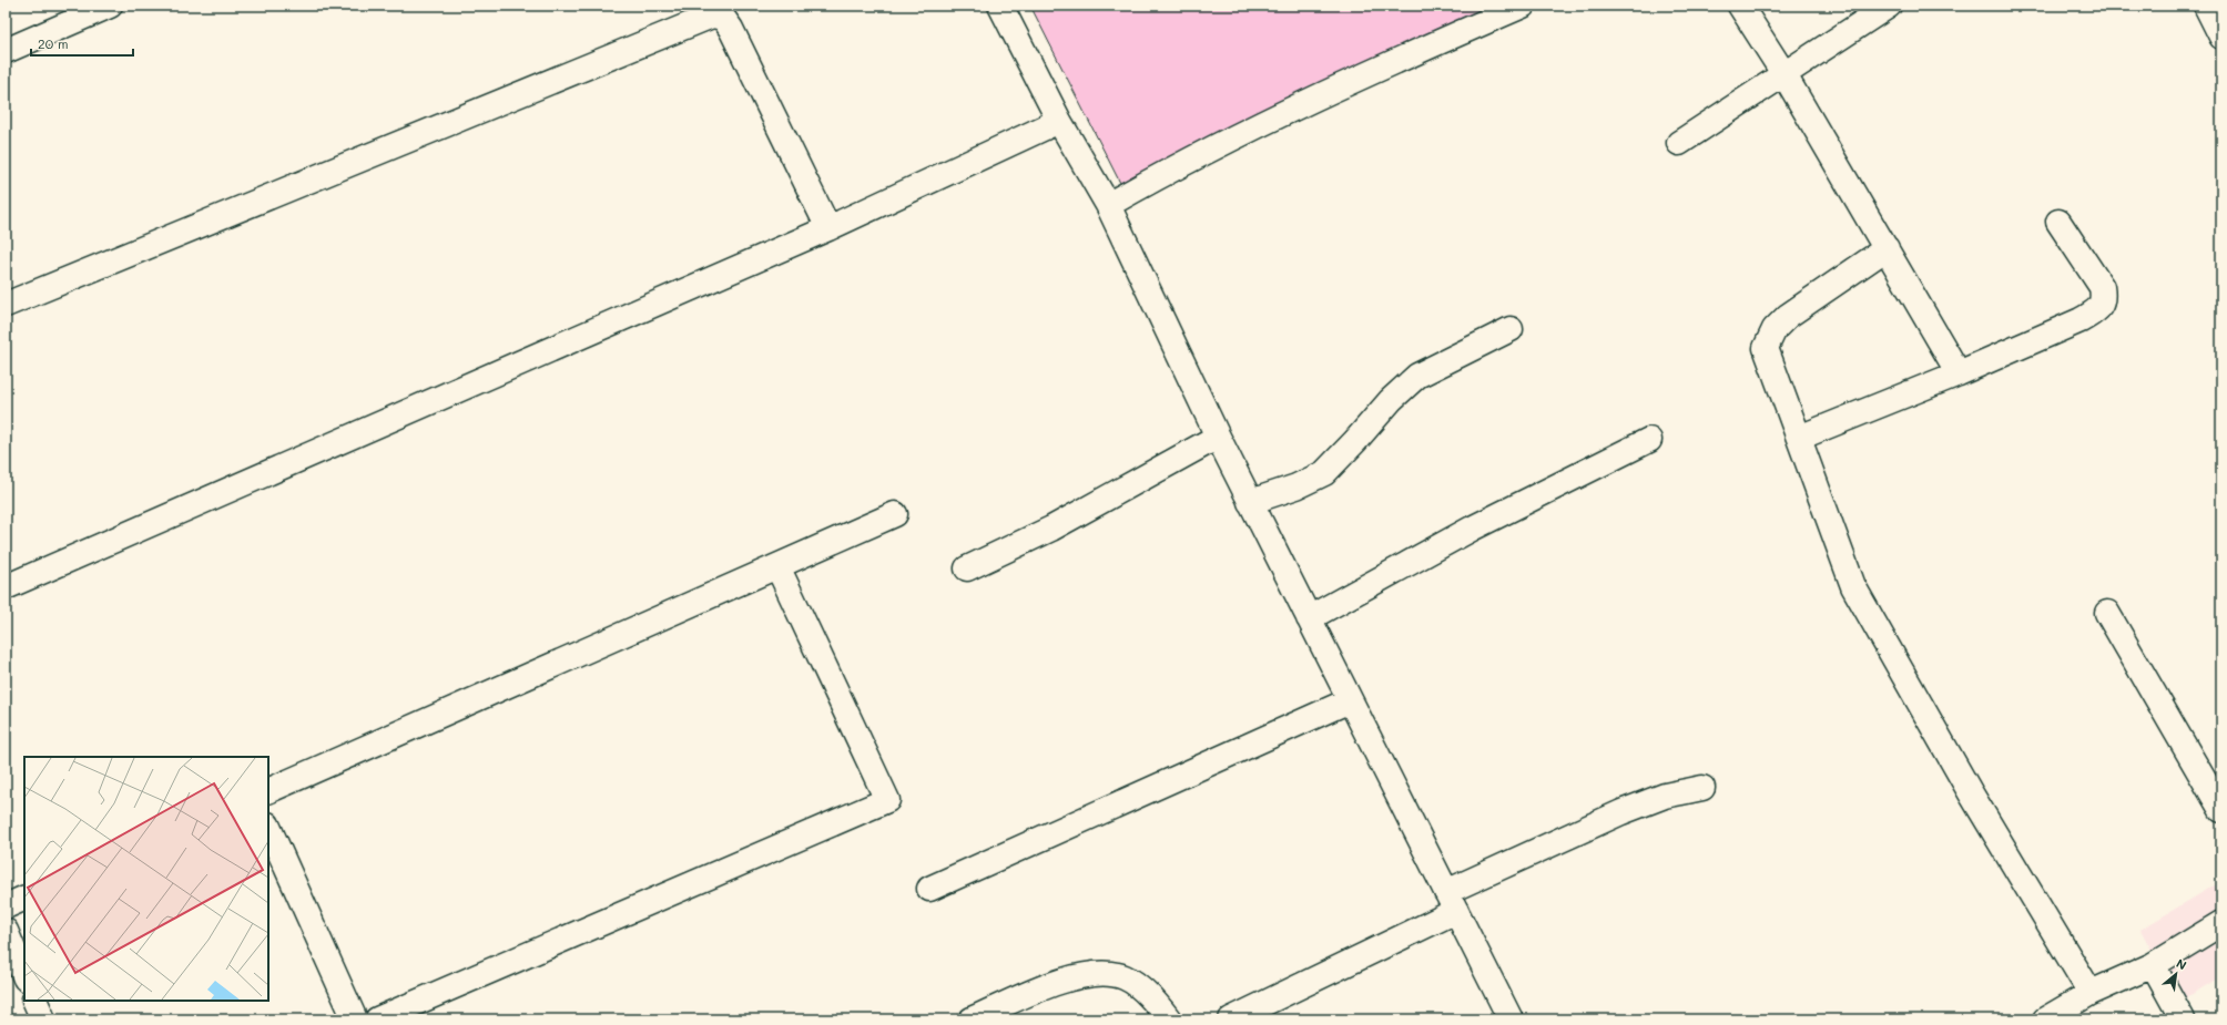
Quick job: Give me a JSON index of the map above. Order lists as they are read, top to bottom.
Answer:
{
  "scale_bar": "20 m",
  "north": "top right"
}
